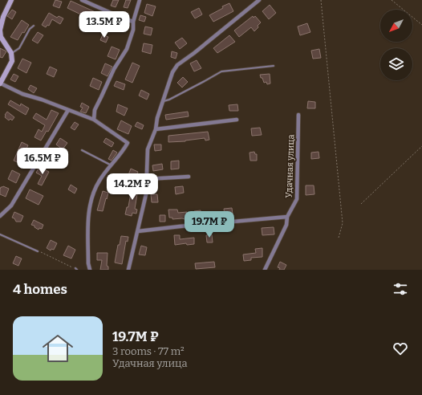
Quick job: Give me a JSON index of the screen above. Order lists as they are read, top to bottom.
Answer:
{
  "streets": {
    "street": ["Удачная улица"]
  },
  "north": "bottom left",
  "page": {
    "price": [
      "13.5M ₽",
      "16.5M ₽",
      "14.2M ₽",
      "19.7M ₽"
    ],
    "heading": "4 homes",
    "list": [
      {
        "name": "19.7M ₽",
        "note": "3 rooms · 77 m² · Удачная улица"
      }
    ]
  }
}
